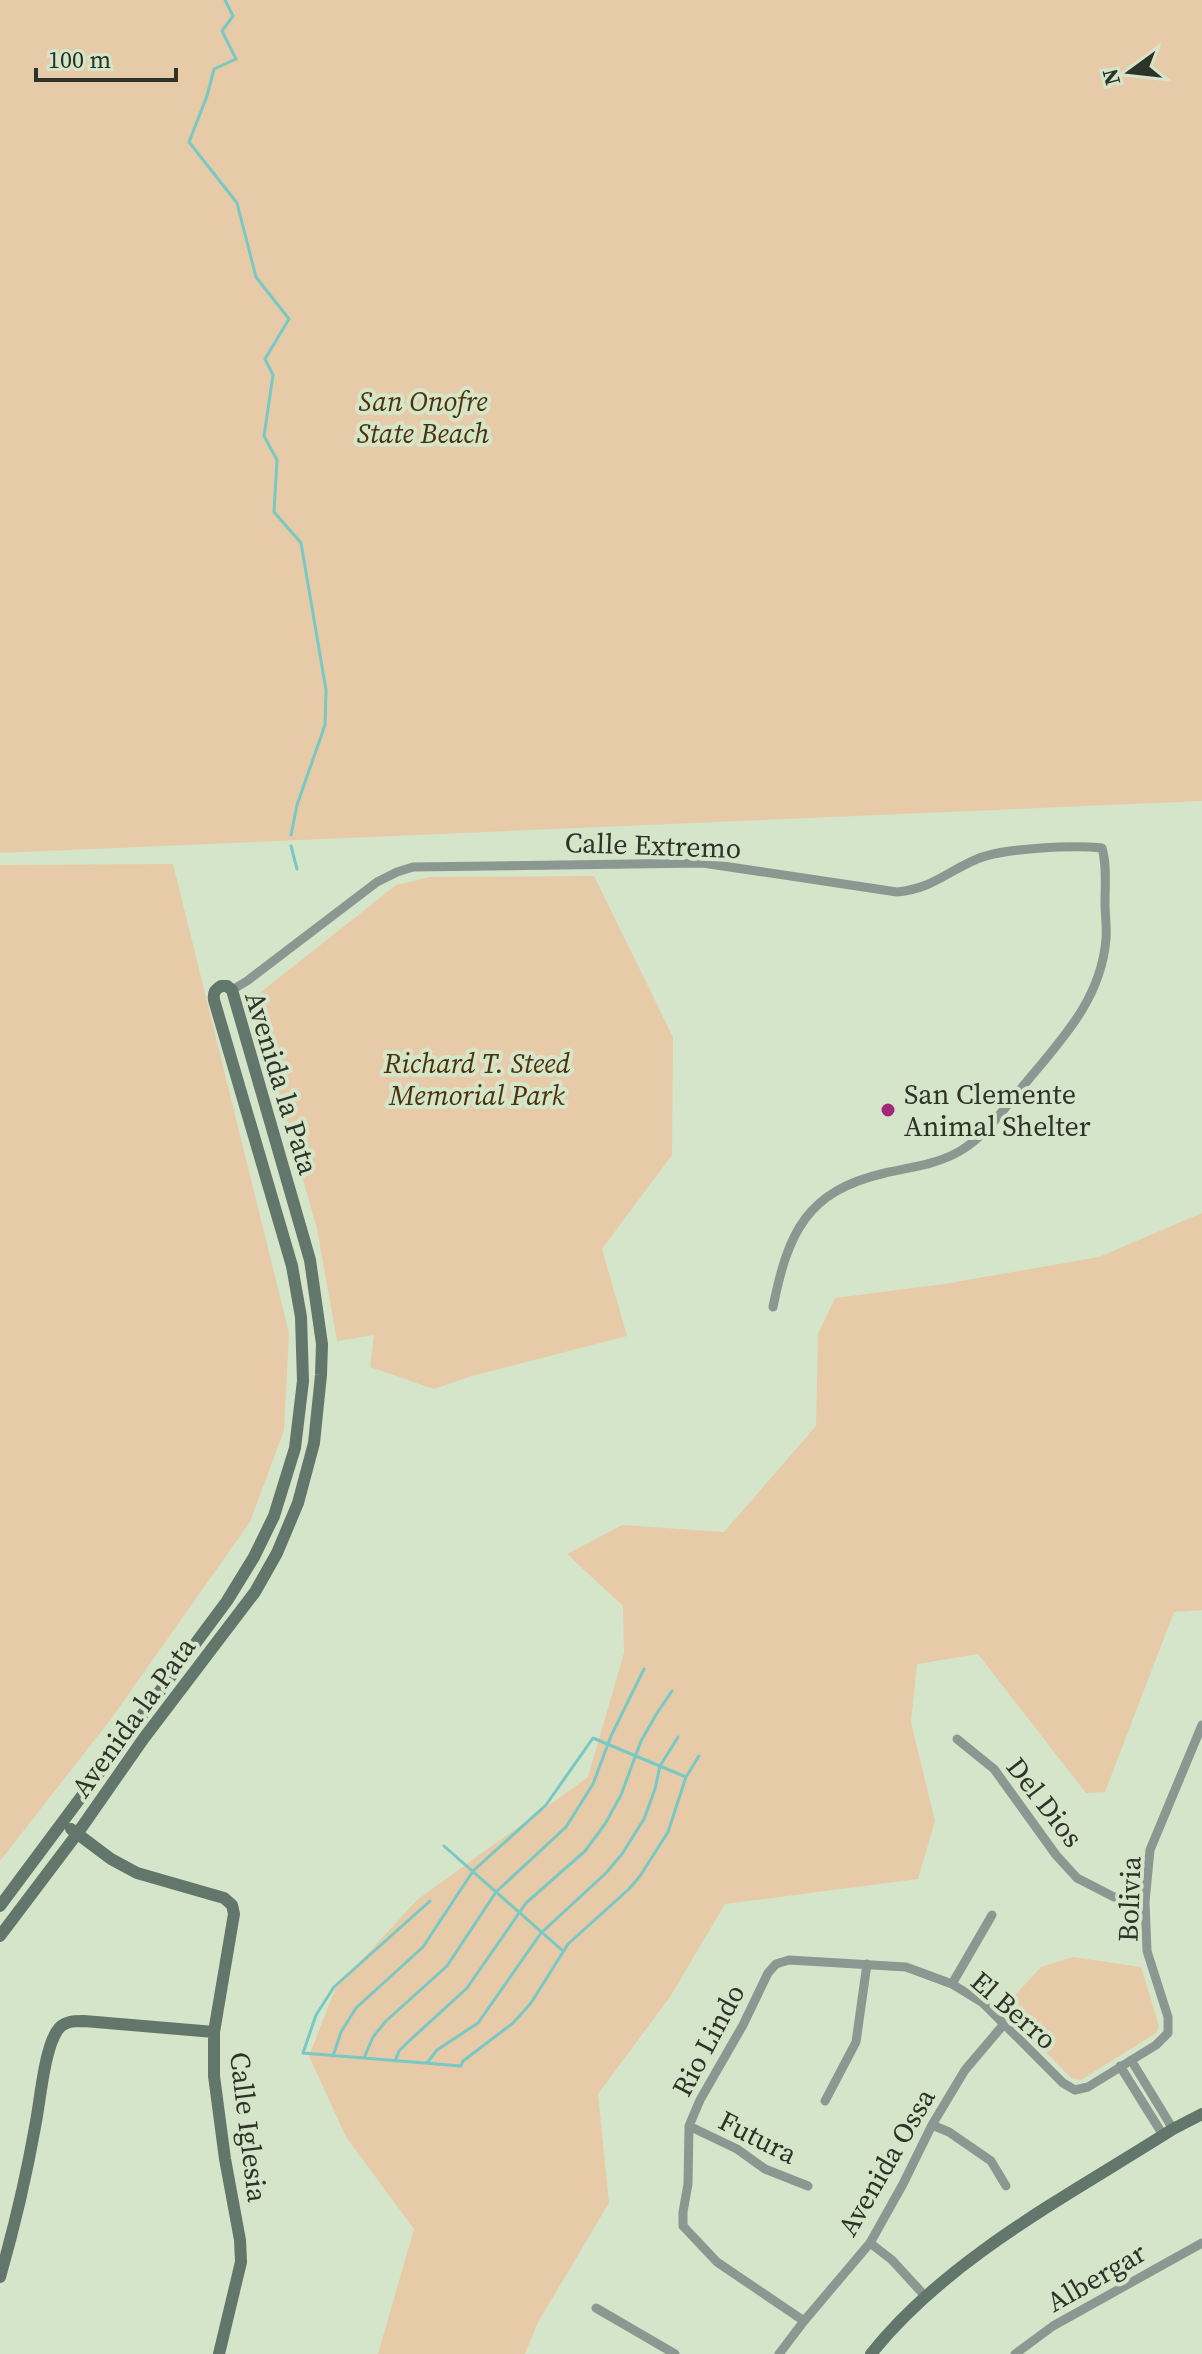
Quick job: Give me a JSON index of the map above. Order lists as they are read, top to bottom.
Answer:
{
  "streets": {
    "main road": ["Avenida la Pata", "Calle Iglesia"],
    "street": [
      "Calle Extremo",
      "Del Dios",
      "Bolivia",
      "El Berro",
      "Rio Lindo",
      "Futura",
      "Avenida Ossa",
      "Albergar"
    ]
  },
  "crossings": [
    ["Calle Extremo", "Avenida la Pata"],
    ["Avenida la Pata", "Calle Iglesia"],
    ["Del Dios", "Bolivia"],
    ["El Berro", "Rio Lindo"],
    ["El Berro", "Avenida Ossa"],
    ["Rio Lindo", "Futura"],
    ["Rio Lindo", "Avenida Ossa"]
  ],
  "parks": ["San Onofre State Beach", "Richard T. Steed Memorial Park"],
  "places": ["San Clemente Animal Shelter"],
  "scale_bar": "100 m",
  "north": "left"
}
